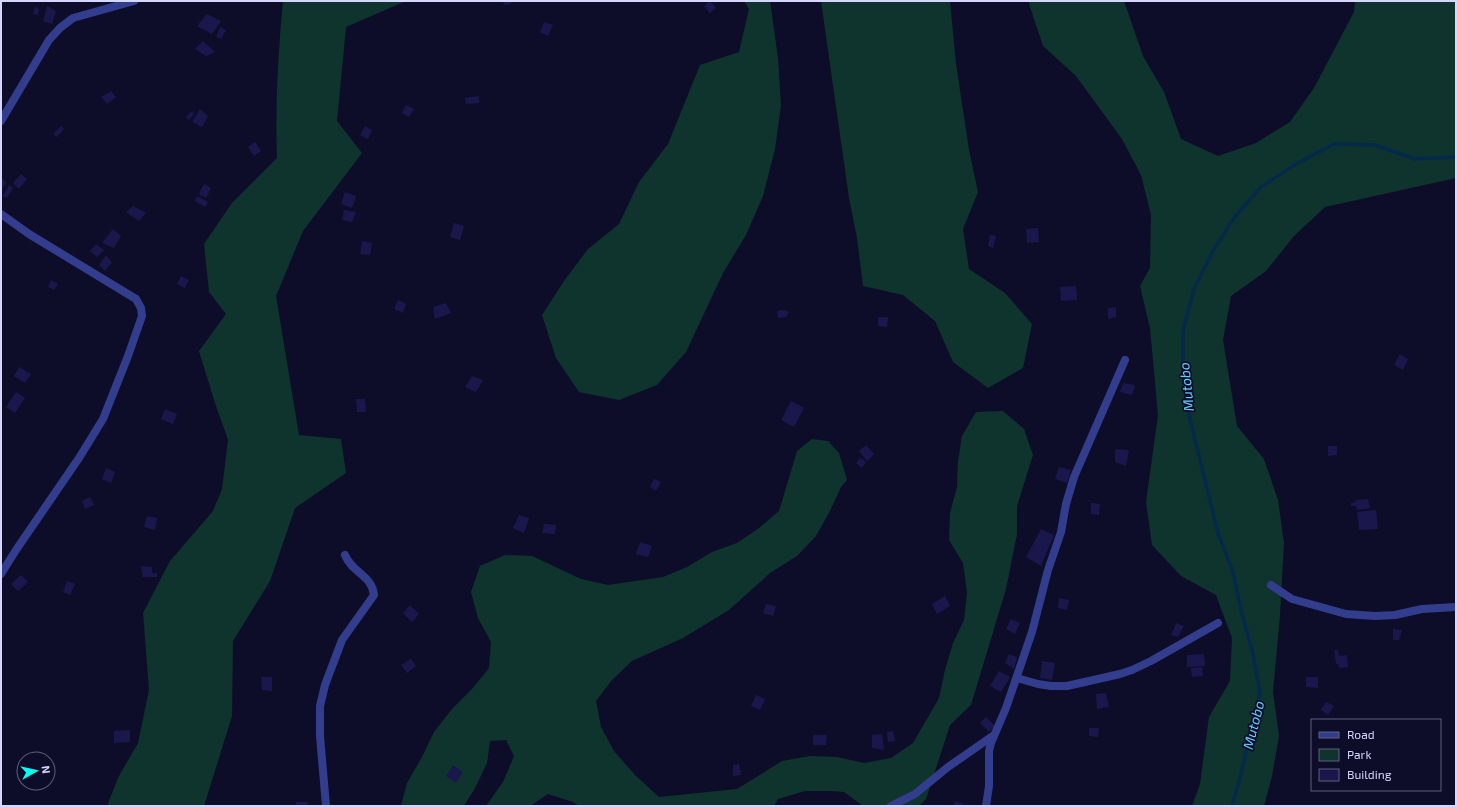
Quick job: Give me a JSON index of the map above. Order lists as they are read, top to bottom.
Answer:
{
  "water": ["Mutobo"],
  "legend": ["Road", "Park", "Building"],
  "north": "right"
}
